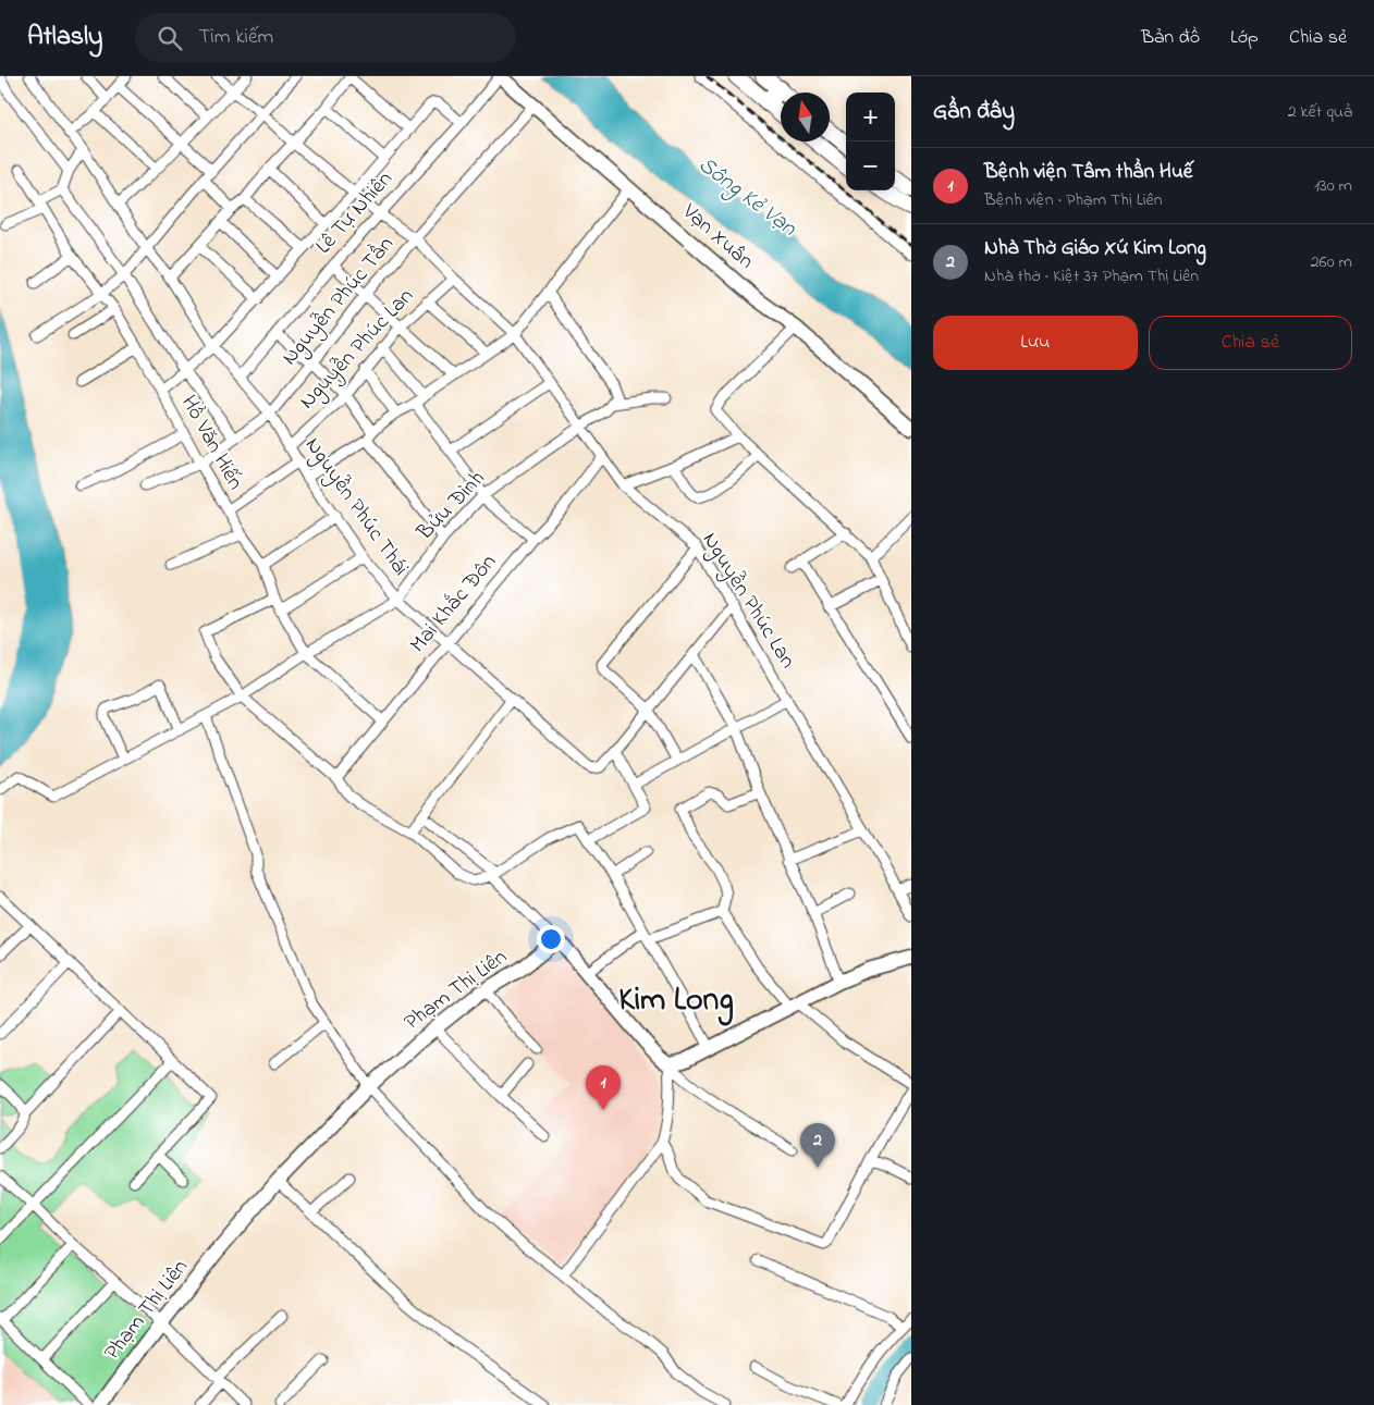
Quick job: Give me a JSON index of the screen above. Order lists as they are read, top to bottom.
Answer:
{
  "streets": {
    "street": [
      "Lê Tự Nhiên",
      "Vạn Xuân",
      "Nguyễn Phúc Tần",
      "Nguyễn Phúc Lan",
      "Hồ Văn Hiến",
      "Bửu Đình",
      "Nguyễn Phúc Thái",
      "Mai Khắc Đôn",
      "Phạm Thị Liên"
    ]
  },
  "crossings": [
    ["Lê Tự Nhiên", "Vạn Xuân"],
    ["Lê Tự Nhiên", "Nguyễn Phúc Lan"],
    ["Lê Tự Nhiên", "Nguyễn Phúc Thái"],
    ["Vạn Xuân", "Nguyễn Phúc Tần"],
    ["Nguyễn Phúc Tần", "Nguyễn Phúc Lan"],
    ["Nguyễn Phúc Tần", "Hồ Văn Hiến"],
    ["Nguyễn Phúc Tần", "Nguyễn Phúc Thái"],
    ["Nguyễn Phúc Lan", "Bửu Đình"],
    ["Nguyễn Phúc Lan", "Nguyễn Phúc Thái"],
    ["Nguyễn Phúc Lan", "Mai Khắc Đôn"],
    ["Hồ Văn Hiến", "Bửu Đình"],
    ["Hồ Văn Hiến", "Mai Khắc Đôn"],
    ["Bửu Đình", "Nguyễn Phúc Thái"],
    ["Nguyễn Phúc Thái", "Mai Khắc Đôn"]
  ],
  "districts": ["Kim Long"],
  "water": ["Sông Kẻ Vạn"],
  "north": "top",
  "page": {
    "header": "Atlasly",
    "search": "Tìm kiếm",
    "nav": ["Bản đồ", "Lớp", "Chia sẻ"],
    "heading": ["Gần đây", "2 kết quả"],
    "map_buttons": ["+", "−"],
    "list": [
      {
        "mark": "1",
        "name": "Bệnh viện Tâm thần Huế",
        "note": "Bệnh viện · Phạm Thị Liên",
        "value": "130 m"
      },
      {
        "mark": "2",
        "name": "Nhà Thờ Giáo Xứ Kim Long",
        "note": "Nhà thờ · Kiệt 37 Phạm Thị Liên",
        "value": "260 m"
      }
    ],
    "buttons": ["Lưu", "Chia sẻ"],
    "pins": ["1", "2"]
  }
}
